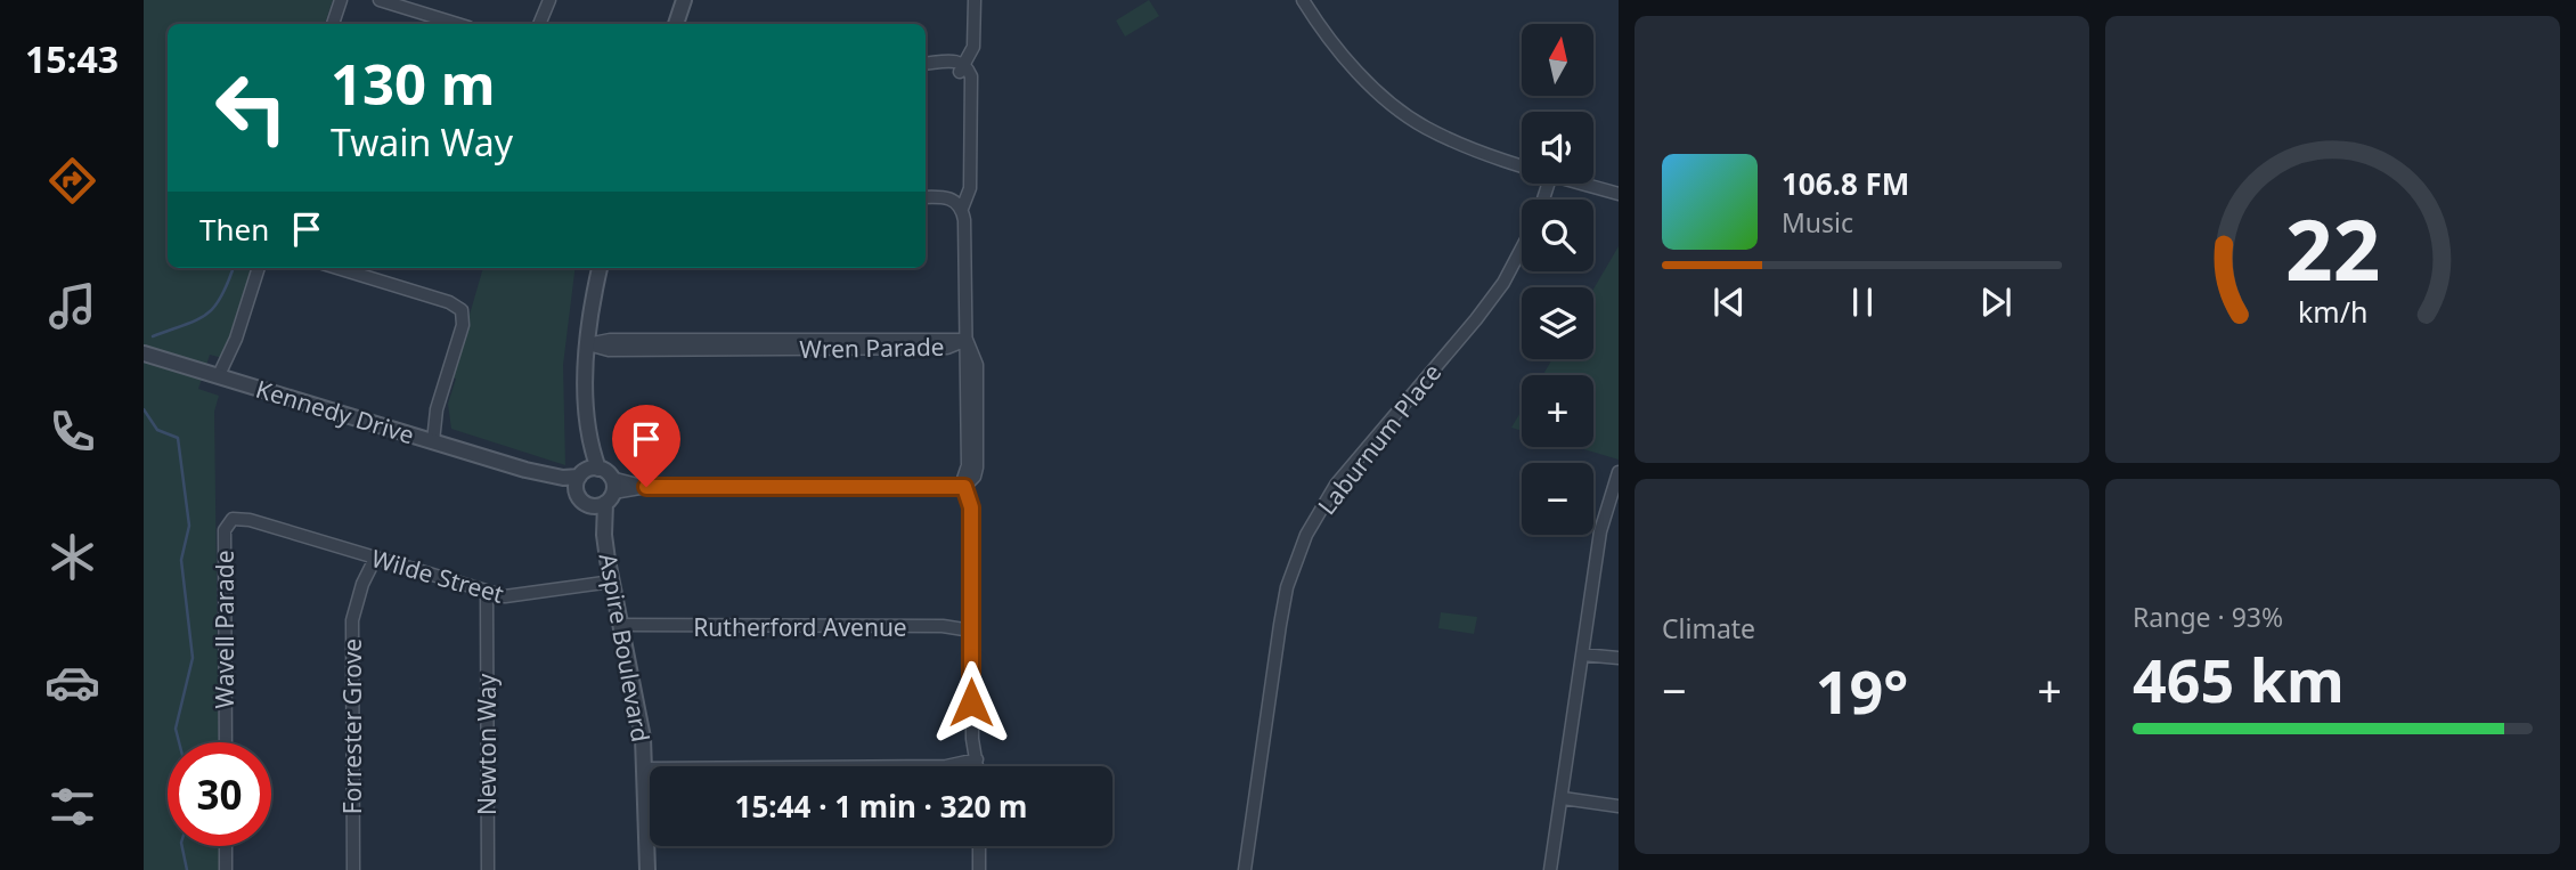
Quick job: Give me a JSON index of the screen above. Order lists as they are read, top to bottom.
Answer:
{
  "streets": {
    "street": [
      "Wren Parade",
      "Kennedy Drive",
      "Laburnum Place",
      "Wilde Street",
      "Rutherford Avenue",
      "Wavell Parade",
      "Aspire Boulevard",
      "Forrester Grove",
      "Newton Way"
    ]
  },
  "crossings": [
    ["Wren Parade", "Aspire Boulevard"],
    ["Kennedy Drive", "Aspire Boulevard"],
    ["Wilde Street", "Wavell Parade"],
    ["Wilde Street", "Aspire Boulevard"],
    ["Wilde Street", "Forrester Grove"],
    ["Wilde Street", "Newton Way"],
    ["Rutherford Avenue", "Aspire Boulevard"]
  ],
  "north": "top",
  "page": {
    "tabs": "15:43",
    "map_buttons": ["+", "−"],
    "turn": ["130 m", "Twain Way"],
    "song": ["106.8 FM", "Music"],
    "then": "Then",
    "tile": [
      "Climate",
      ["Range · 93%", "465 km"]
    ],
    "heat": ["−", "19°", "+"],
    "limit": "30",
    "trip": "15:44 · 1 min · 320 m",
    "gauge": ["22", "km/h"]
  }
}
